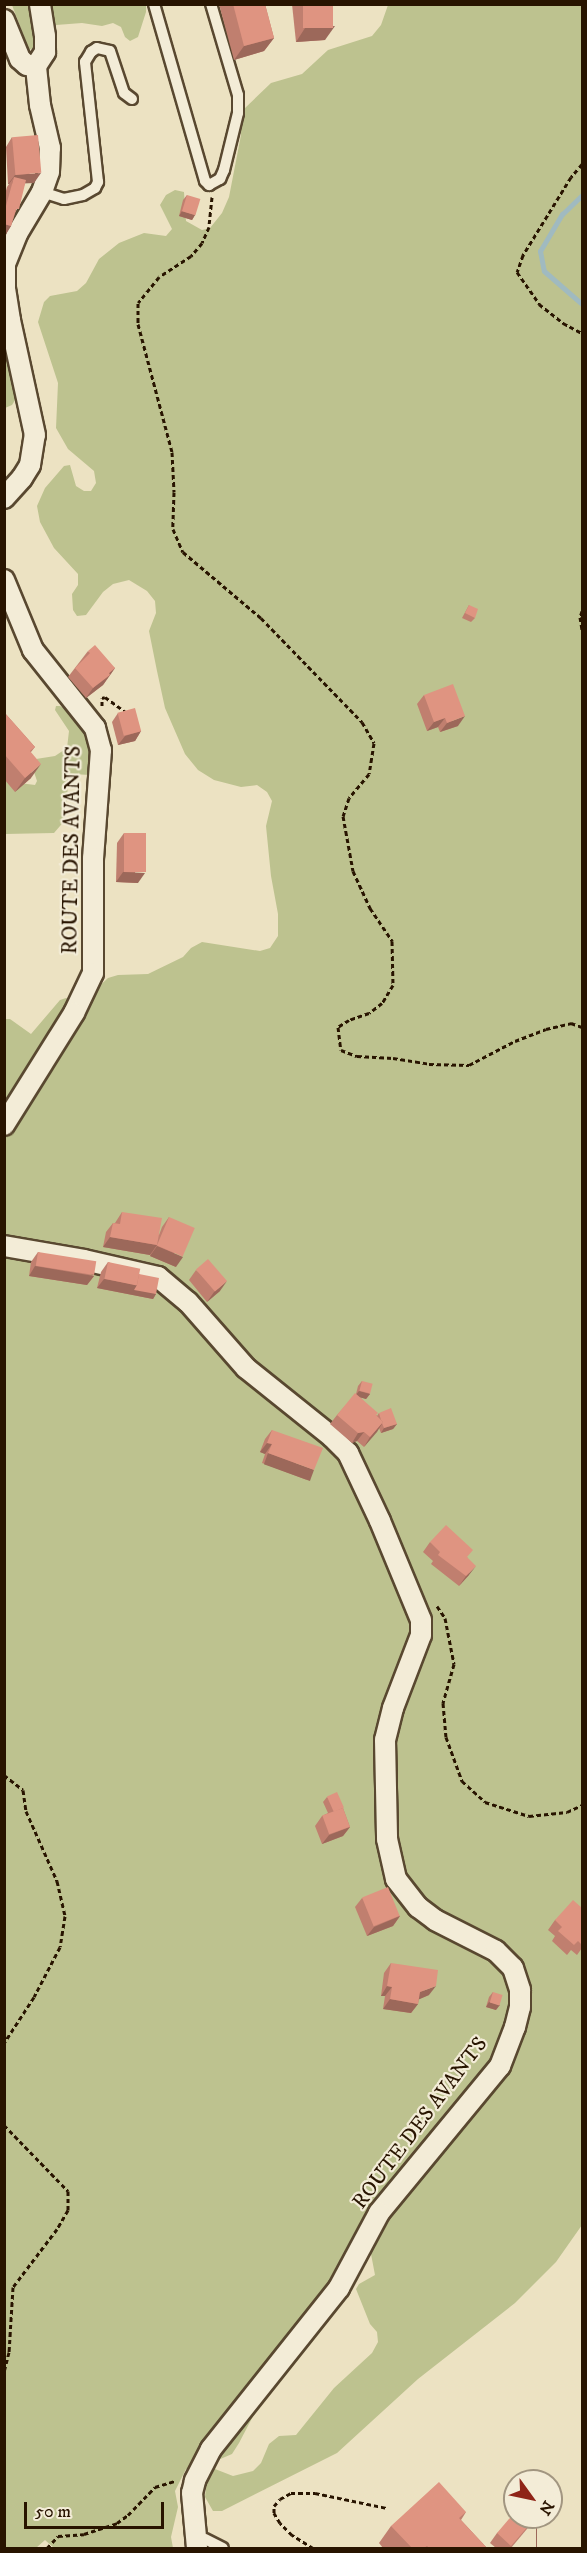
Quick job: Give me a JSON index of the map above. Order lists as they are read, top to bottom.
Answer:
{
  "streets": {
    "street": ["ROUTE DES AVANTS"]
  },
  "scale_bar": "50 m",
  "north": "bottom right"
}
